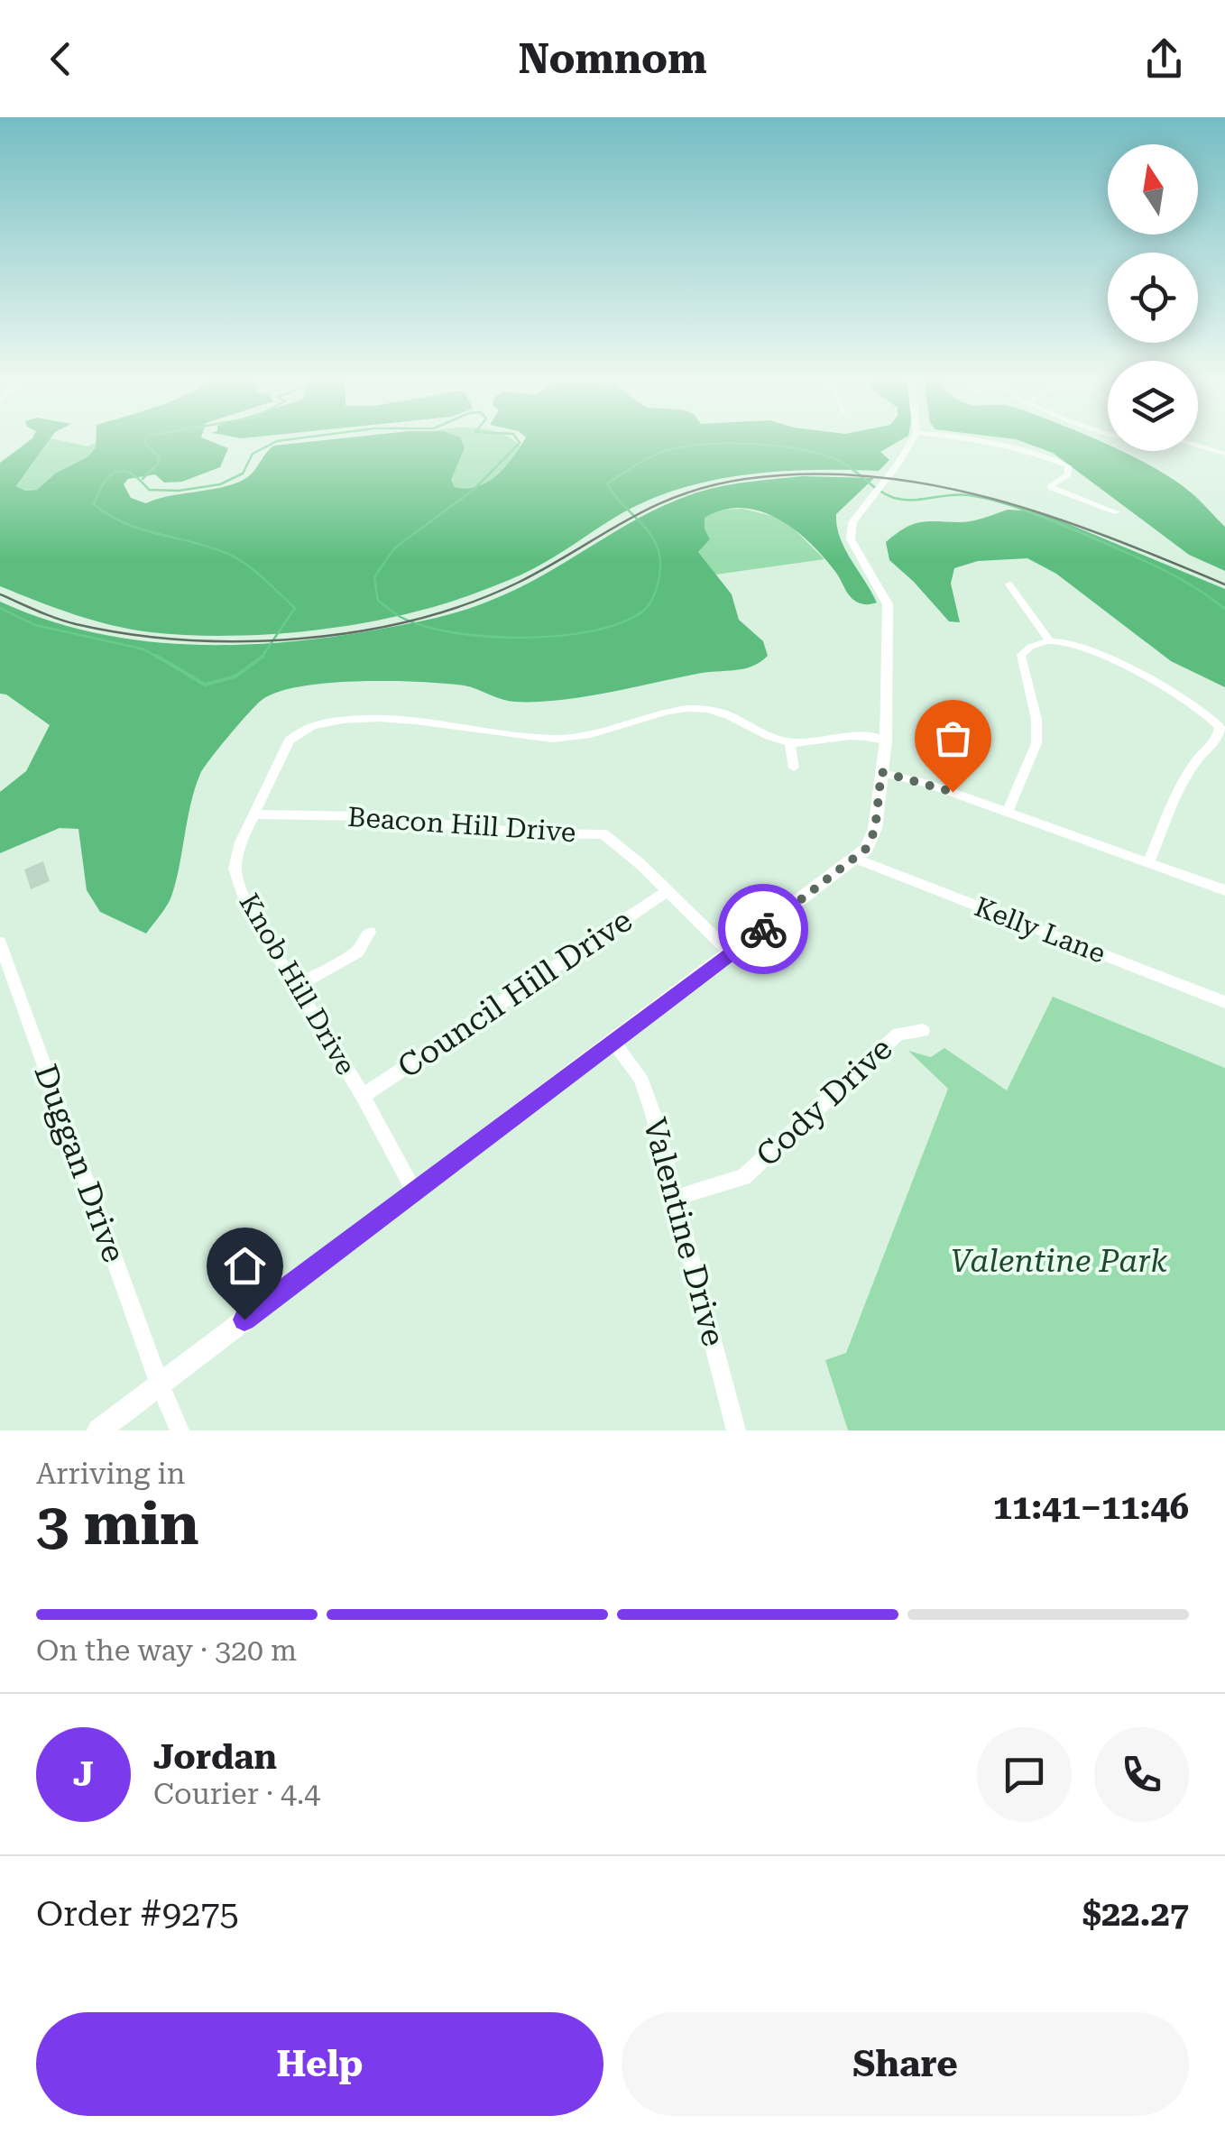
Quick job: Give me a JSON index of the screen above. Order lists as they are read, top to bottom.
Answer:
{
  "streets": {
    "street": [
      "Beacon Hill Drive",
      "Kelly Lane",
      "Knob Hill Drive",
      "Council Hill Drive",
      "Cody Drive",
      "Duggan Drive",
      "Valentine Drive"
    ]
  },
  "crossings": [
    ["Beacon Hill Drive", "Knob Hill Drive"],
    ["Beacon Hill Drive", "Council Hill Drive"],
    ["Knob Hill Drive", "Council Hill Drive"],
    ["Cody Drive", "Valentine Drive"]
  ],
  "parks": ["Valentine Park"],
  "north": "top",
  "page": {
    "header": "Nomnom",
    "heading": ["3 min", "Arriving in", "11:41–11:46"],
    "panel": [
      "Jordan",
      "Courier · 4.4",
      "Order #9275",
      "$22.27"
    ],
    "bar": "On the way · 320 m",
    "round": "J",
    "buttons": ["Help", "Share"]
  }
}
